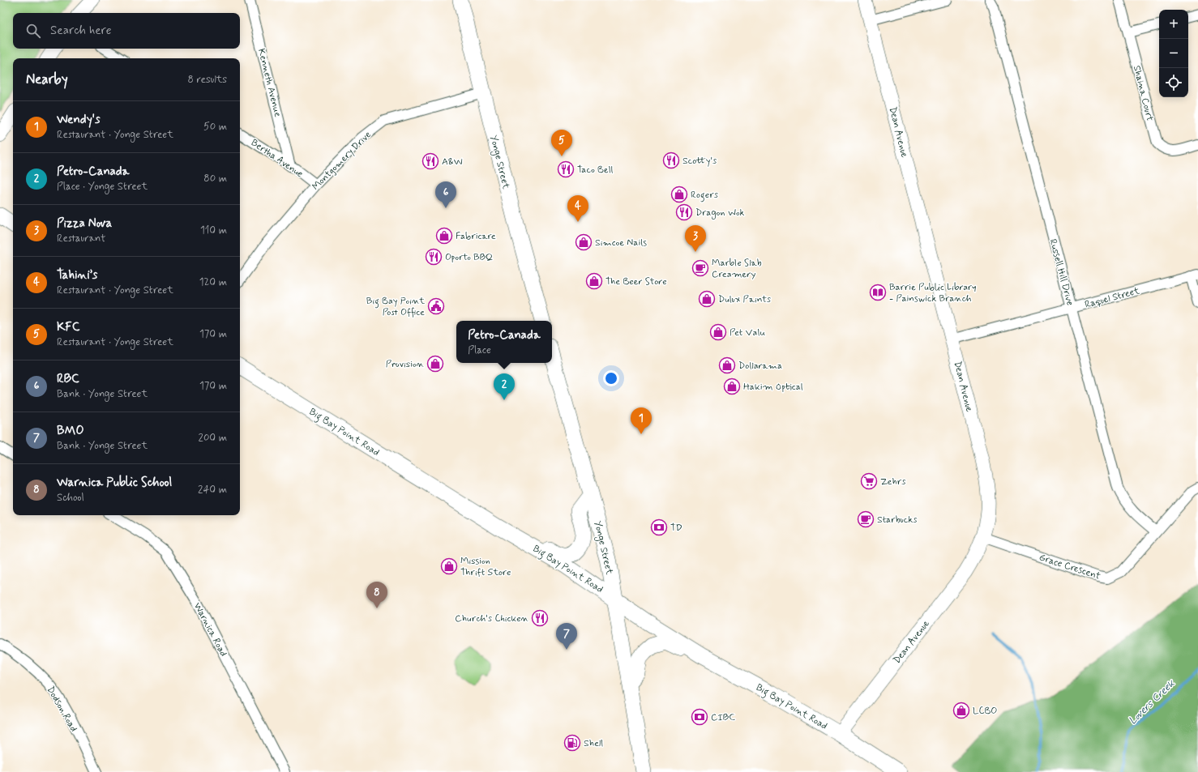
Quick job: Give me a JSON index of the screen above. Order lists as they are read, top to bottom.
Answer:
{
  "streets": {
    "main road": ["Yonge Street", "Big Bay Point Road"],
    "street": [
      "Kenneth Avenue",
      "Shaina Court",
      "Dean Avenue",
      "Bertha Avenue",
      "Montgomery Drive",
      "Russell Hill Drive",
      "Raquel Street",
      "Grace Crescent",
      "Warnica Road",
      "Dodson Road"
    ]
  },
  "crossings": [
    ["Kenneth Avenue", "Bertha Avenue"],
    ["Dean Avenue", "Raquel Street"],
    ["Dean Avenue", "Big Bay Point Road"],
    ["Dean Avenue", "Grace Crescent"],
    ["Bertha Avenue", "Montgomery Drive"],
    ["Montgomery Drive", "Yonge Street"],
    ["Yonge Street", "Big Bay Point Road"],
    ["Russell Hill Drive", "Raquel Street"],
    ["Russell Hill Drive", "Grace Crescent"]
  ],
  "water": ["Lovers Creek"],
  "places": {
    "restaurant": [
      "Scotty's",
      "A&W",
      "Taco Bell",
      "Dragon Wok",
      "Oporto BBQ",
      "Church's Chicken"
    ],
    "shop": [
      "Rogers",
      "Fabricare",
      "Simcoe Nails",
      "The Beer Store",
      "Dulux Paints",
      "Pet Valu",
      "Provision",
      "Dollarama",
      "Hakim Optical",
      "Mission Thrift Store",
      "LCBO"
    ],
    "cafe": ["Marble Slab Creamery", "Starbucks"],
    "library": ["Barrie Public Library - Painswick Branch"],
    "public building": ["Big Bay Point Post Office"],
    "supermarket": ["Zehrs"],
    "bank": ["TD", "CIBC"],
    "fuel station": ["Shell"]
  },
  "page": {
    "map_buttons": ["+", "−"],
    "search": "Search here",
    "heading": ["Nearby", "8 results"],
    "list": [
      {
        "mark": "1",
        "name": "Wendy's",
        "note": "Restaurant · Yonge Street",
        "value": "50 m"
      },
      {
        "mark": "2",
        "name": "Petro-Canada",
        "note": "Place · Yonge Street",
        "value": "80 m"
      },
      {
        "mark": "3",
        "name": "Pizza Nova",
        "note": "Restaurant",
        "value": "110 m"
      },
      {
        "mark": "4",
        "name": "Tahini’s",
        "note": "Restaurant · Yonge Street",
        "value": "120 m"
      },
      {
        "mark": "5",
        "name": "KFC",
        "note": "Restaurant · Yonge Street",
        "value": "170 m"
      },
      {
        "mark": "6",
        "name": "RBC",
        "note": "Bank · Yonge Street",
        "value": "170 m"
      },
      {
        "mark": "7",
        "name": "BMO",
        "note": "Bank · Yonge Street",
        "value": "200 m"
      },
      {
        "mark": "8",
        "name": "Warnica Public School",
        "note": "School",
        "value": "240 m"
      }
    ],
    "pins": [
      "5",
      "6",
      "4",
      "3",
      "2",
      "1",
      "8",
      "7"
    ],
    "popup": ["Petro-Canada", "Place"]
  }
}
